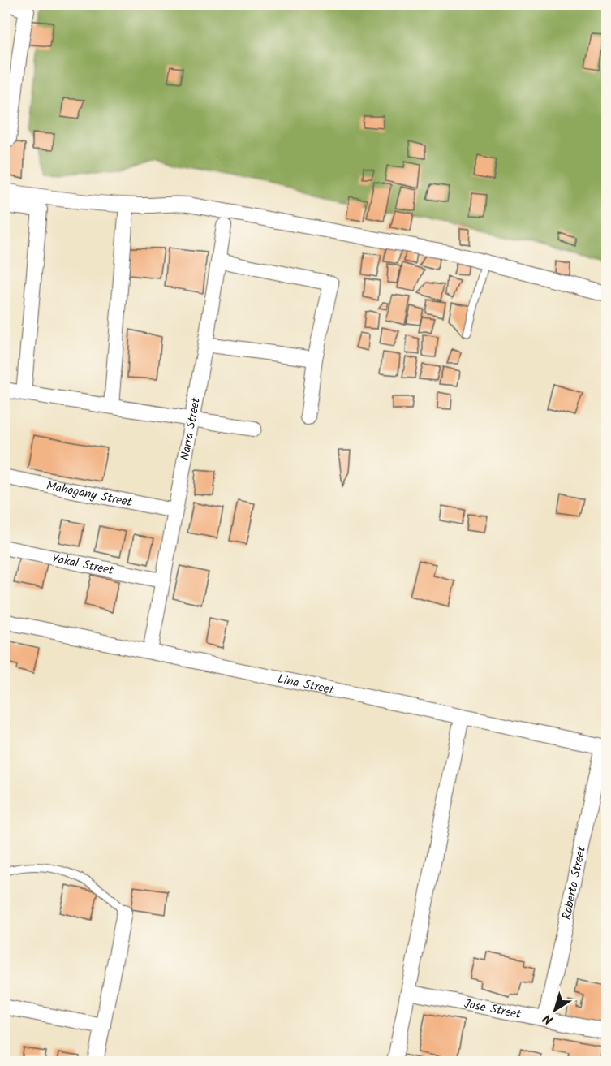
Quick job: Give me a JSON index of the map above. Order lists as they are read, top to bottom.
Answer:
{
  "streets": {
    "street": [
      "Narra Street",
      "Mahogany Street",
      "Yakal Street",
      "Lina Street",
      "Roberto Street",
      "Jose Street"
    ]
  },
  "crossings": [
    ["Narra Street", "Mahogany Street"],
    ["Narra Street", "Yakal Street"],
    ["Narra Street", "Lina Street"],
    ["Lina Street", "Roberto Street"],
    ["Roberto Street", "Jose Street"]
  ],
  "north": "bottom left"
}
